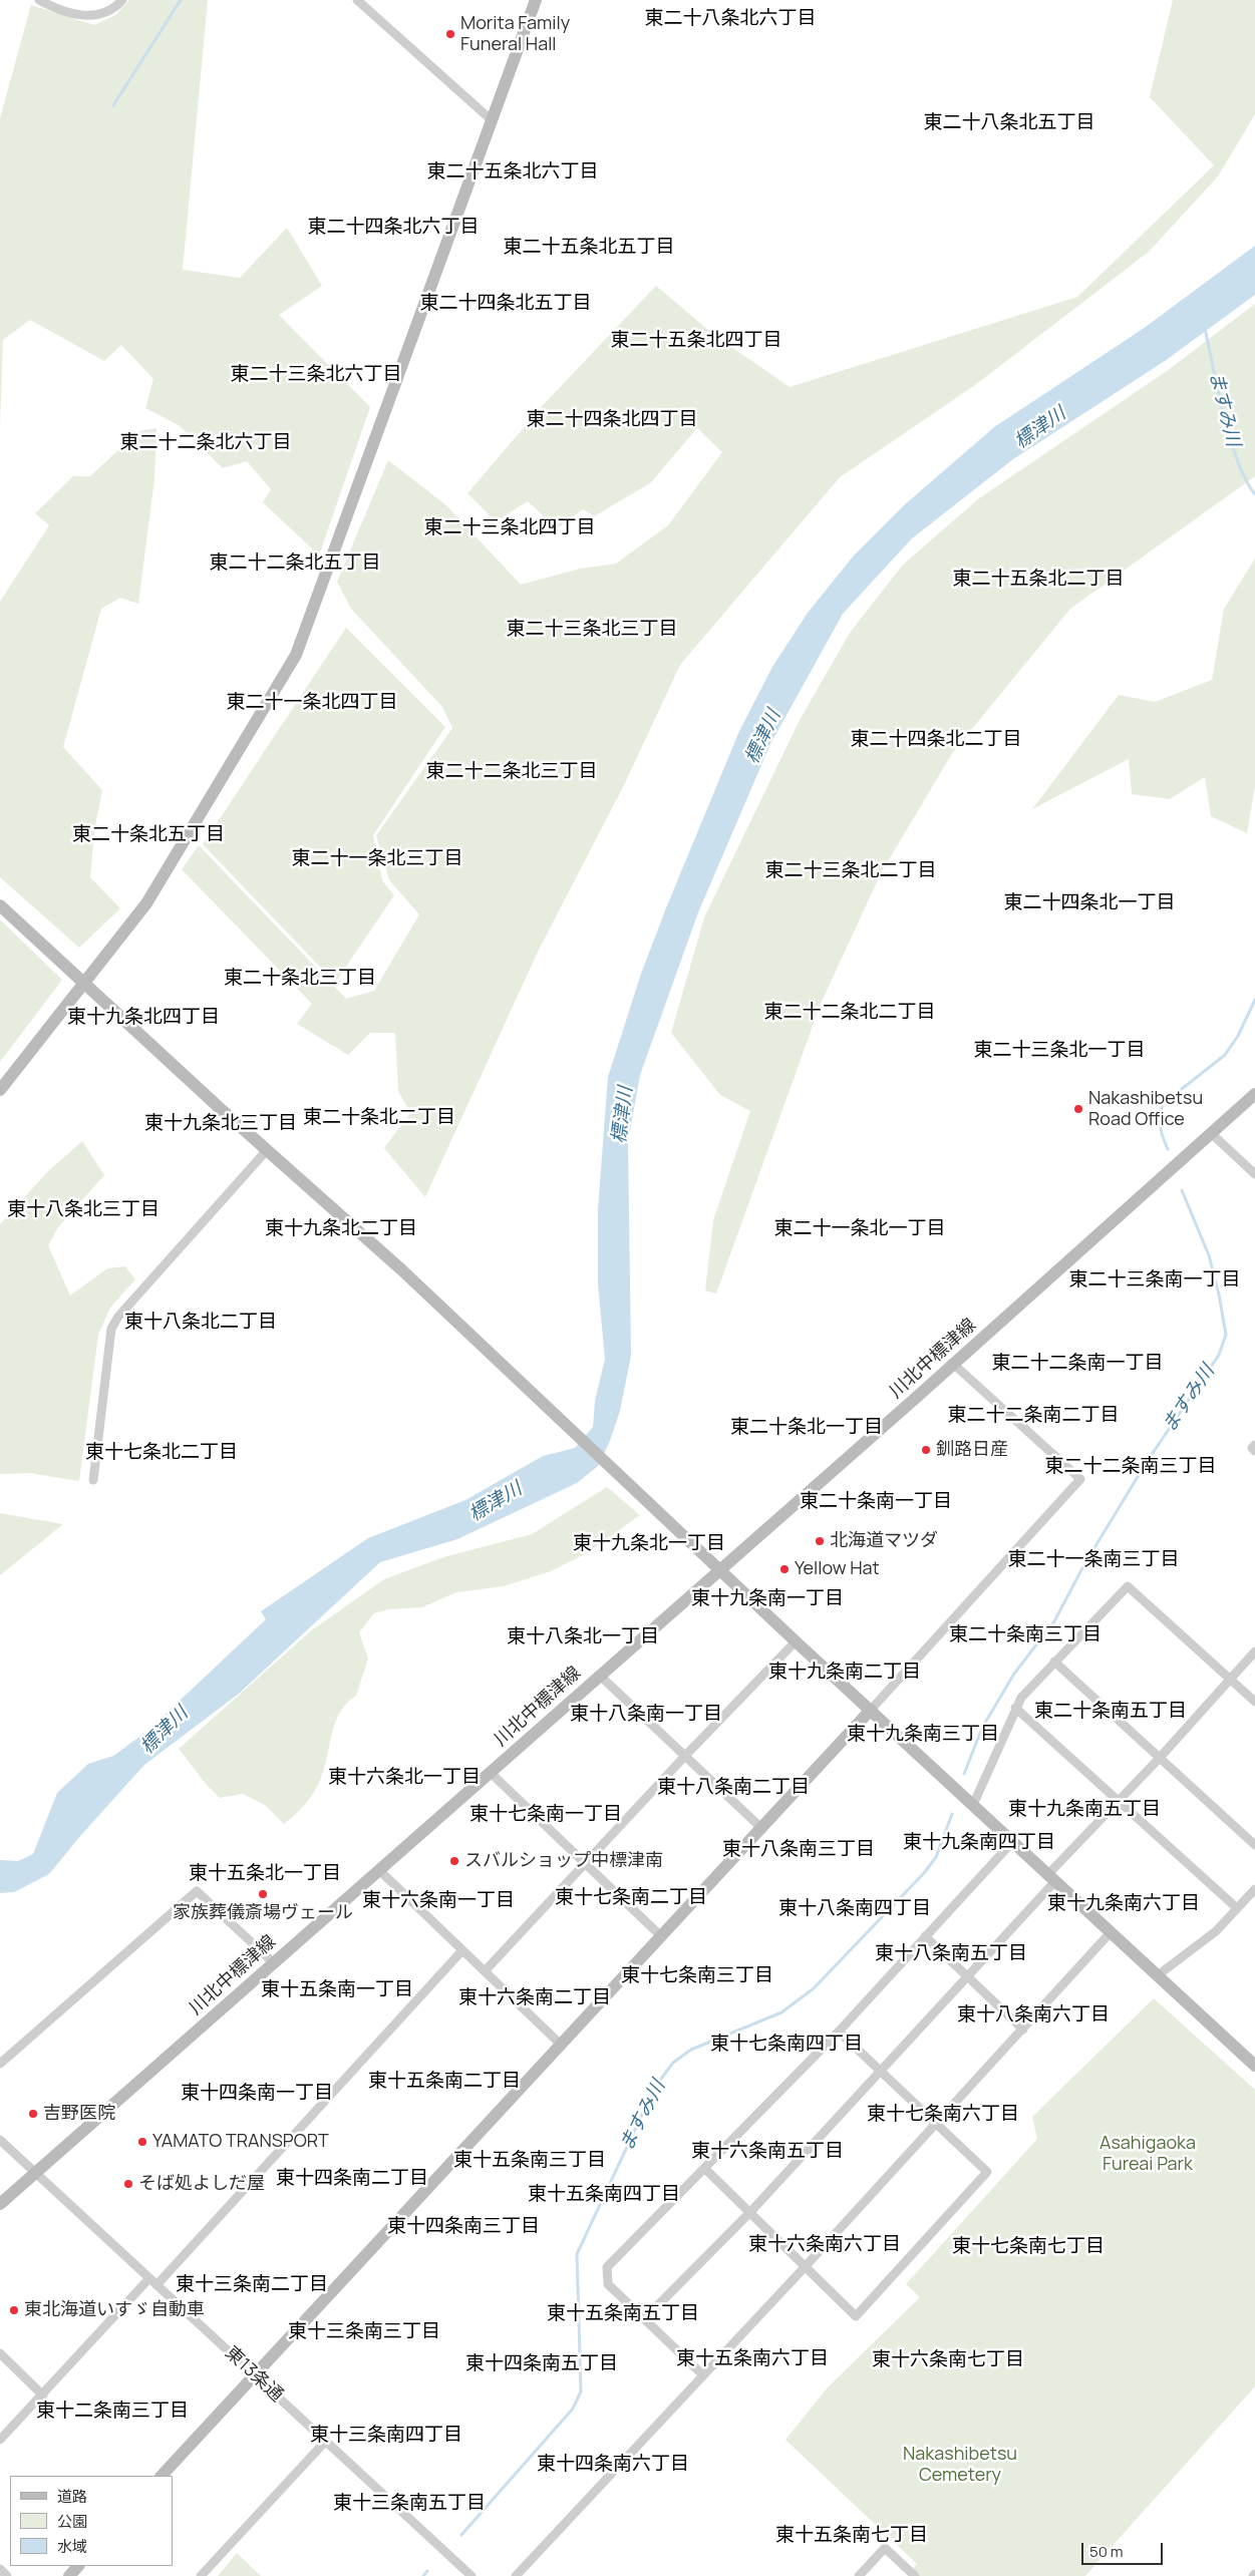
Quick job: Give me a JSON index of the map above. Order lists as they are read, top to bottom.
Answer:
{
  "streets": {
    "street": ["川北中標津線", "東13条通"]
  },
  "crossings": [
    ["川北中標津線", "東13条通"]
  ],
  "districts": [
    "東二十八条北六丁目",
    "東二十八条北五丁目",
    "東二十五条北六丁目",
    "東二十四条北六丁目",
    "東二十五条北五丁目",
    "東二十四条北五丁目",
    "東二十五条北四丁目",
    "東二十三条北六丁目",
    "東二十四条北四丁目",
    "東二十二条北六丁目",
    "東二十三条北四丁目",
    "東二十二条北五丁目",
    "東二十五条北二丁目",
    "東二十三条北三丁目",
    "東二十一条北四丁目",
    "東二十四条北二丁目",
    "東二十二条北三丁目",
    "東二十条北五丁目",
    "東二十一条北三丁目",
    "東二十三条北二丁目",
    "東二十四条北一丁目",
    "東二十条北三丁目",
    "東二十二条北二丁目",
    "東十九条北四丁目",
    "東二十三条北一丁目",
    "東二十条北二丁目",
    "東十九条北三丁目",
    "東十八条北三丁目",
    "東十九条北二丁目",
    "東二十一条北一丁目",
    "東二十三条南一丁目",
    "東十八条北二丁目",
    "東二十二条南一丁目",
    "東二十二条南二丁目",
    "東二十条北一丁目",
    "東十七条北二丁目",
    "東二十二条南三丁目",
    "東二十条南一丁目",
    "東十九条北一丁目",
    "東二十一条南三丁目",
    "東十九条南一丁目",
    "東二十条南三丁目",
    "東十八条北一丁目",
    "東十九条南二丁目",
    "東二十条南五丁目",
    "東十八条南一丁目",
    "東十九条南三丁目",
    "東十六条北一丁目",
    "東十八条南二丁目",
    "東十九条南五丁目",
    "東十七条南一丁目",
    "東十九条南四丁目",
    "東十八条南三丁目",
    "東十五条北一丁目",
    "東十七条南二丁目",
    "東十六条南一丁目",
    "東十九条南六丁目",
    "東十八条南四丁目",
    "東十八条南五丁目",
    "東十七条南三丁目",
    "東十五条南一丁目",
    "東十六条南二丁目",
    "東十八条南六丁目",
    "東十七条南四丁目",
    "東十五条南二丁目",
    "東十四条南一丁目",
    "東十七条南六丁目",
    "東十六条南五丁目",
    "東十五条南三丁目",
    "東十四条南二丁目",
    "東十五条南四丁目",
    "東十四条南三丁目",
    "東十六条南六丁目",
    "東十七条南七丁目",
    "東十三条南二丁目",
    "東十五条南五丁目",
    "東十三条南三丁目",
    "東十五条南六丁目",
    "東十六条南七丁目",
    "東十四条南五丁目",
    "東十二条南三丁目",
    "東十三条南四丁目",
    "東十四条南六丁目",
    "東十三条南五丁目",
    "東十五条南七丁目"
  ],
  "water": ["ますみ川", "標津川"],
  "parks": ["Asahigaoka Fureai Park", "Nakashibetsu Cemetery"],
  "places": [
    "Morita Family Funeral Hall",
    "Nakashibetsu Road Office",
    "釧路日産",
    "北海道マツダ",
    "Yellow Hat",
    "スバルショップ中標津南",
    "家族葬儀斎場ヴェール",
    "吉野医院",
    "YAMATO TRANSPORT",
    "そば処よしだ屋",
    "東北海道いすゞ自動車"
  ],
  "legend": ["道路", "公園", "水域"],
  "scale_bar": "50 m"
}
